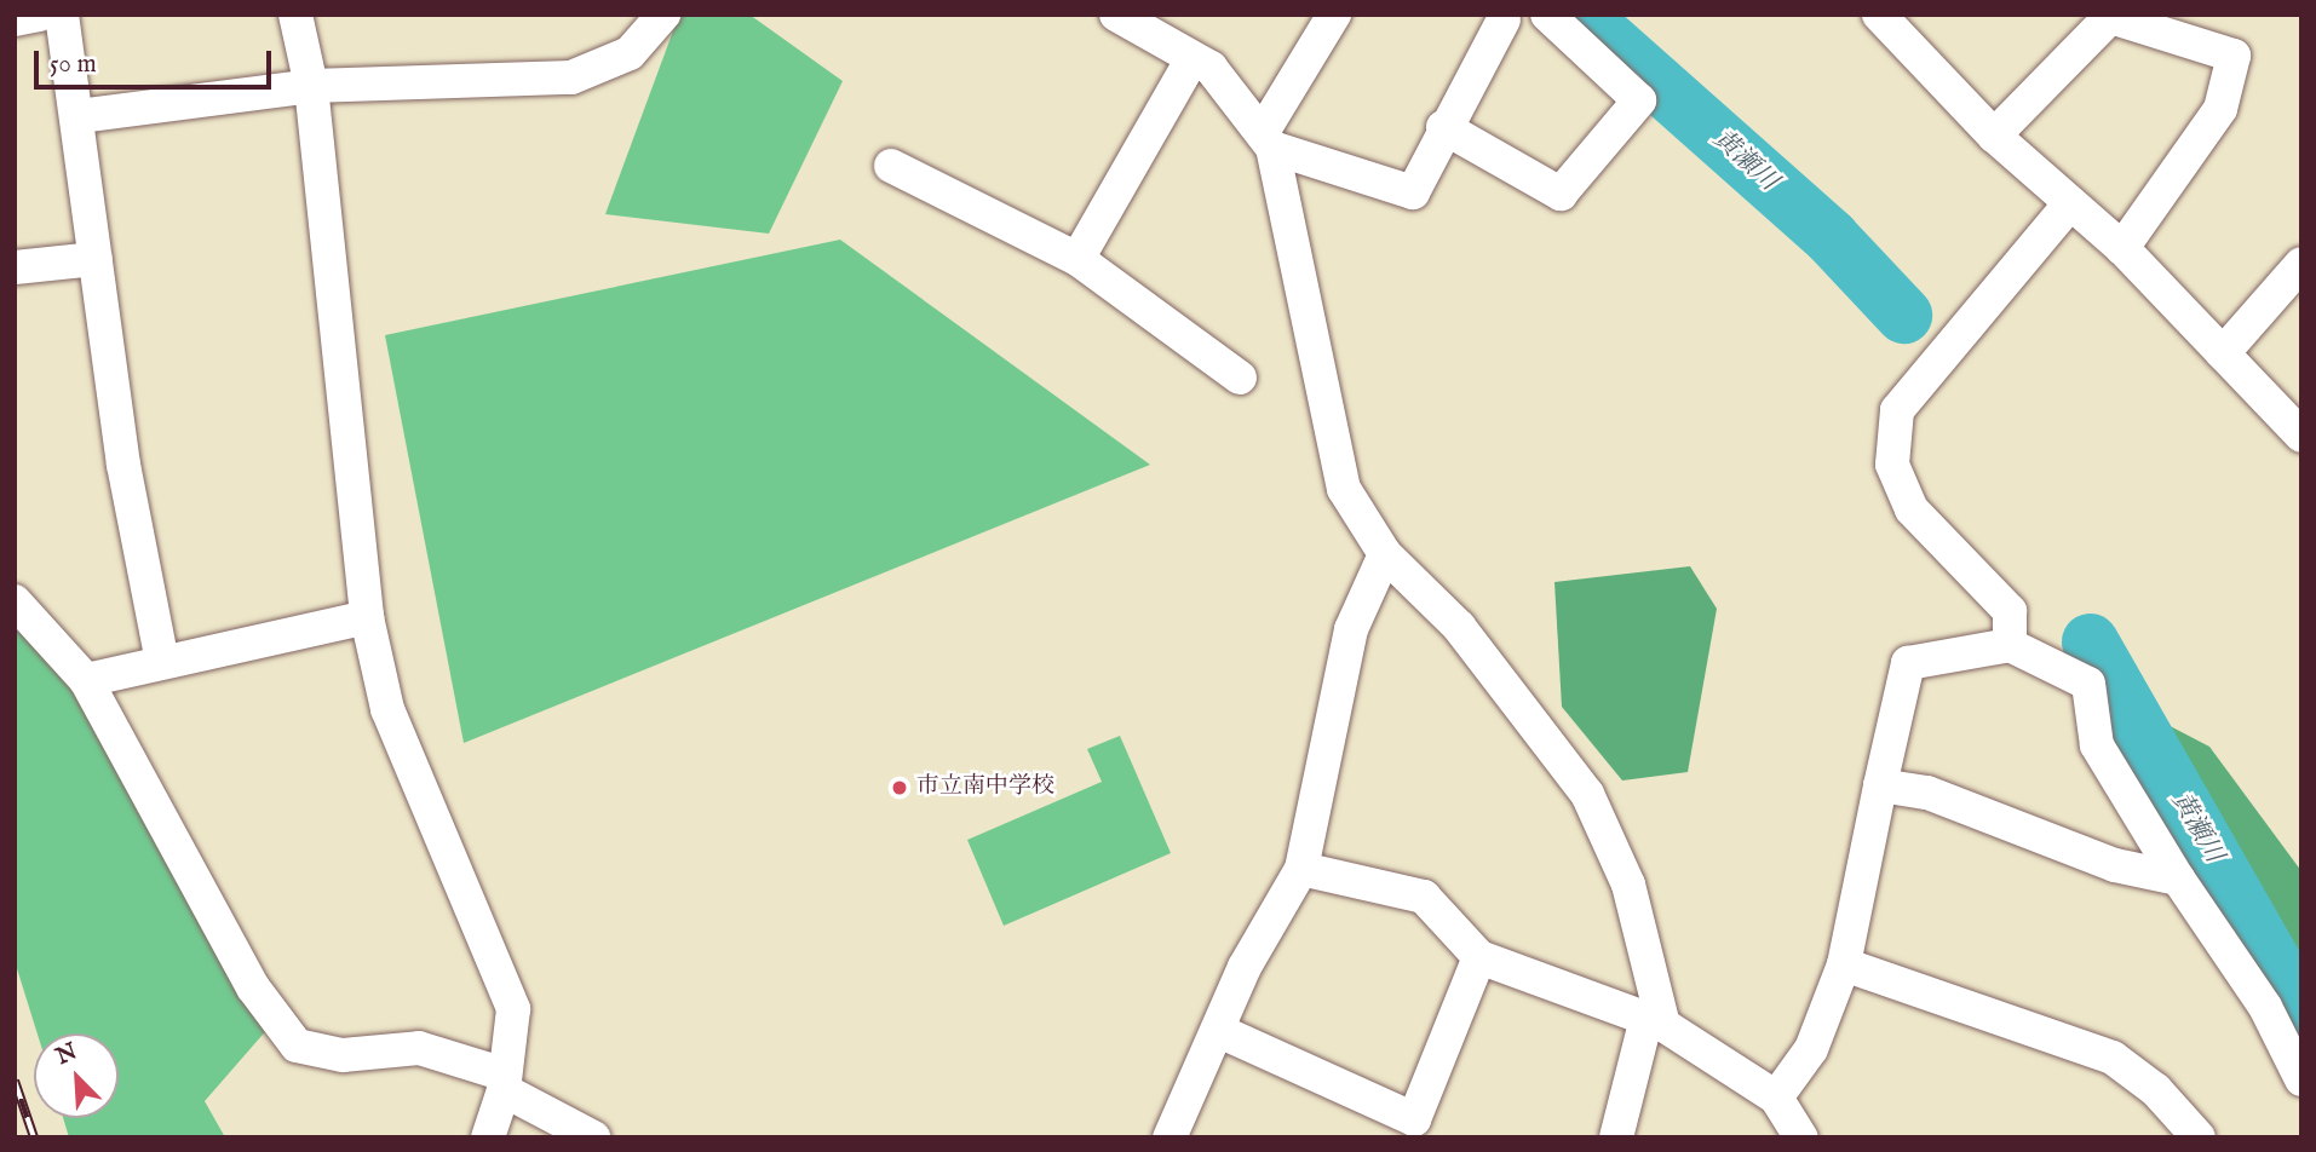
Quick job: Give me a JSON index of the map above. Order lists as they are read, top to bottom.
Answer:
{
  "water": ["黄瀬川"],
  "places": ["市立南中学校"],
  "scale_bar": "50 m",
  "north": "top left"
}
